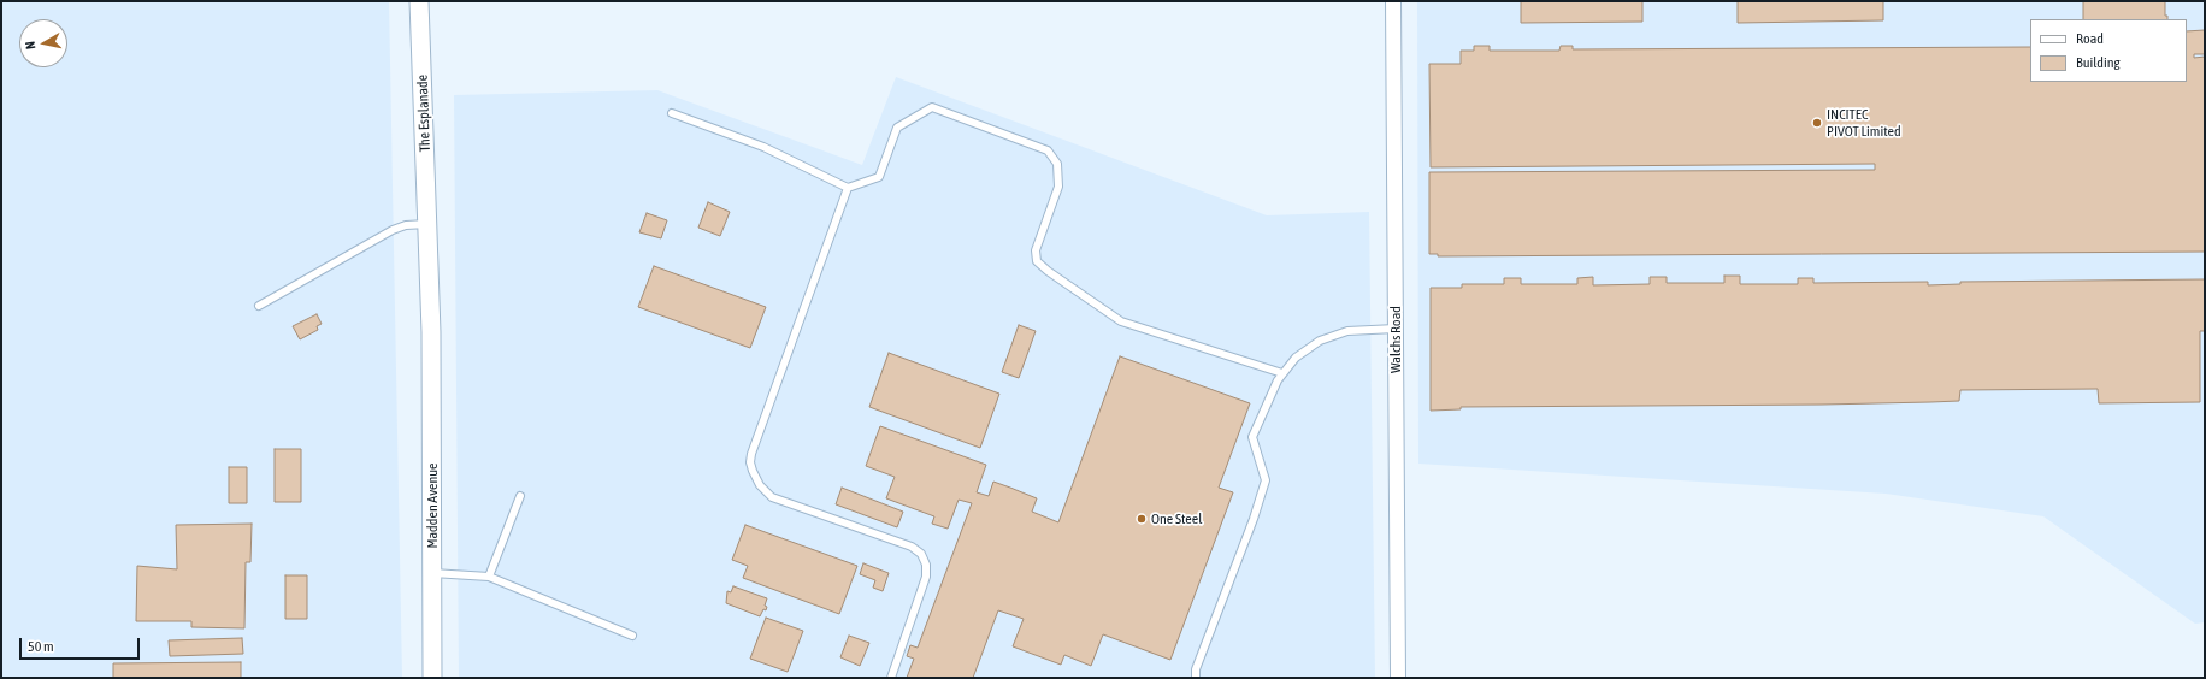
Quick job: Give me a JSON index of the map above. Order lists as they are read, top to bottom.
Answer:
{
  "streets": {
    "street": ["The Esplanade", "Walchs Road", "Madden Avenue"]
  },
  "crossings": [
    ["The Esplanade", "Madden Avenue"]
  ],
  "places": ["INCITEC PIVOT Limited", "One Steel"],
  "legend": ["Road", "Building"],
  "scale_bar": "50 m",
  "north": "left"
}
